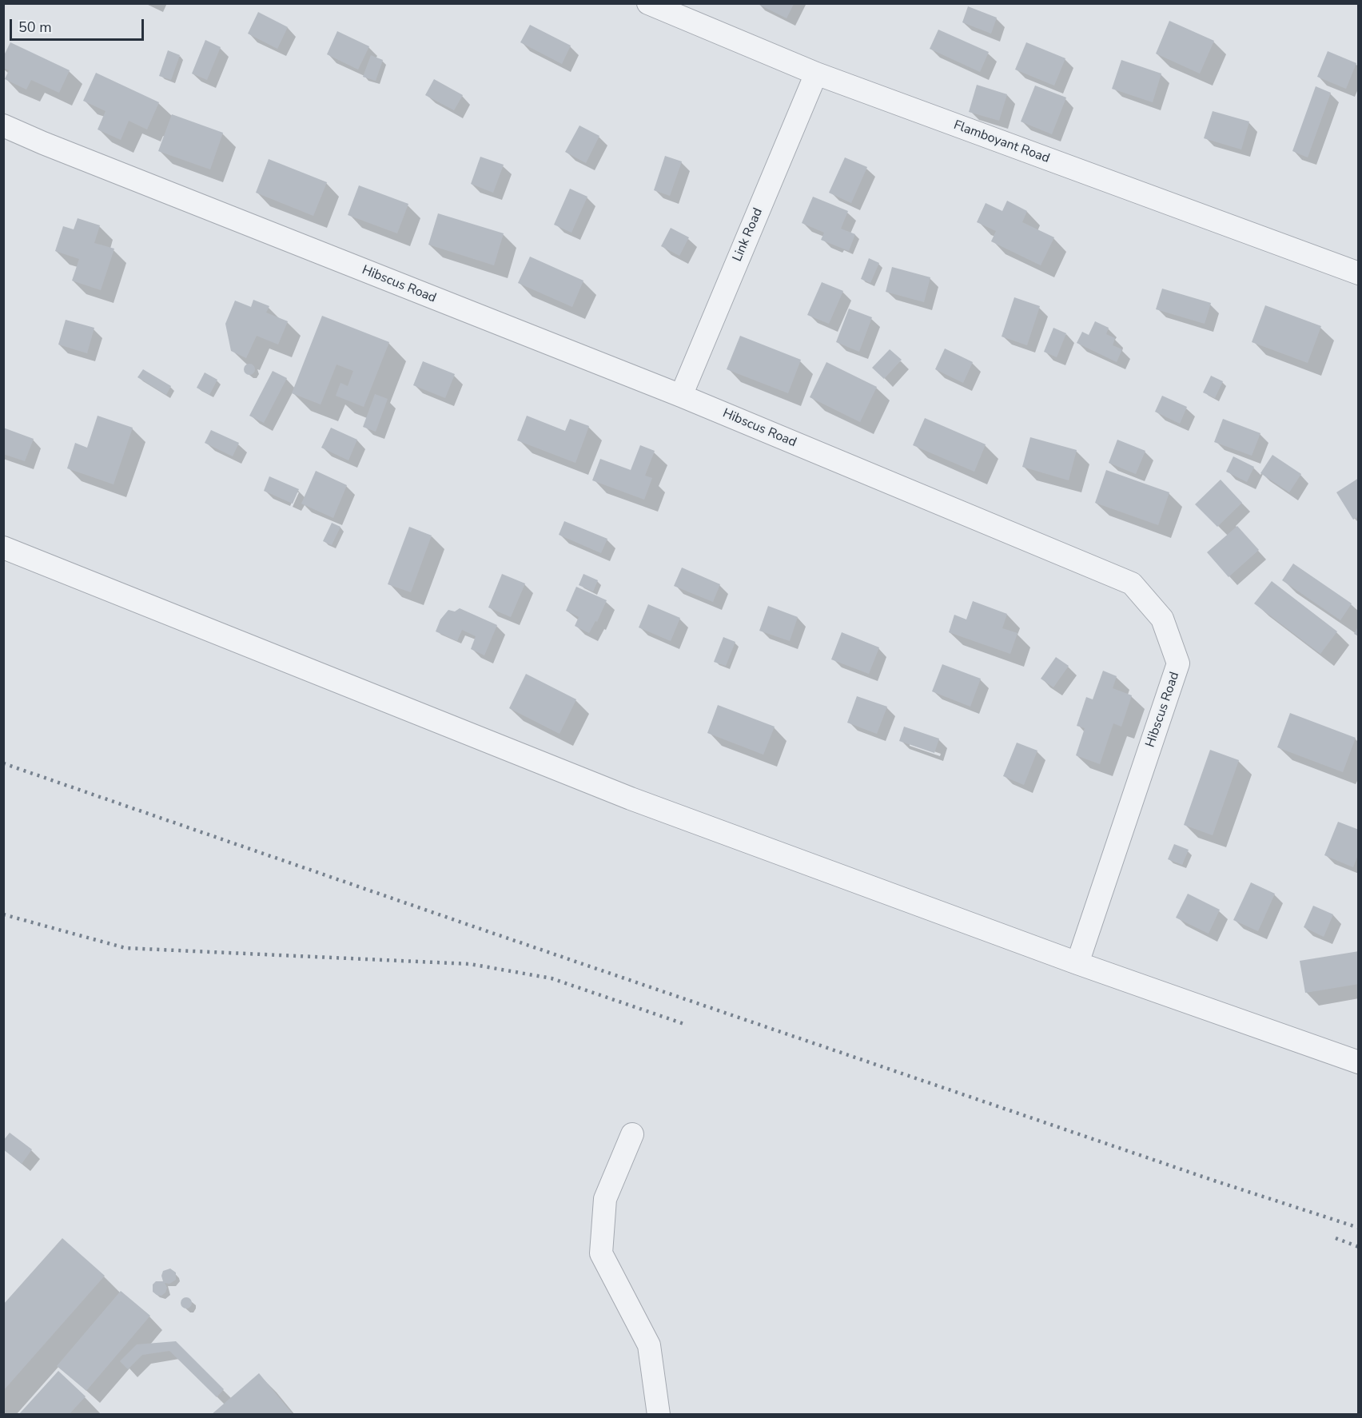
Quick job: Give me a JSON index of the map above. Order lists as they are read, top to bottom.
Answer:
{
  "streets": {
    "street": ["Flamboyant Road", "Link Road", "Hibscus Road"]
  },
  "crossings": [
    ["Flamboyant Road", "Link Road"],
    ["Link Road", "Hibscus Road"]
  ],
  "scale_bar": "50 m"
}
